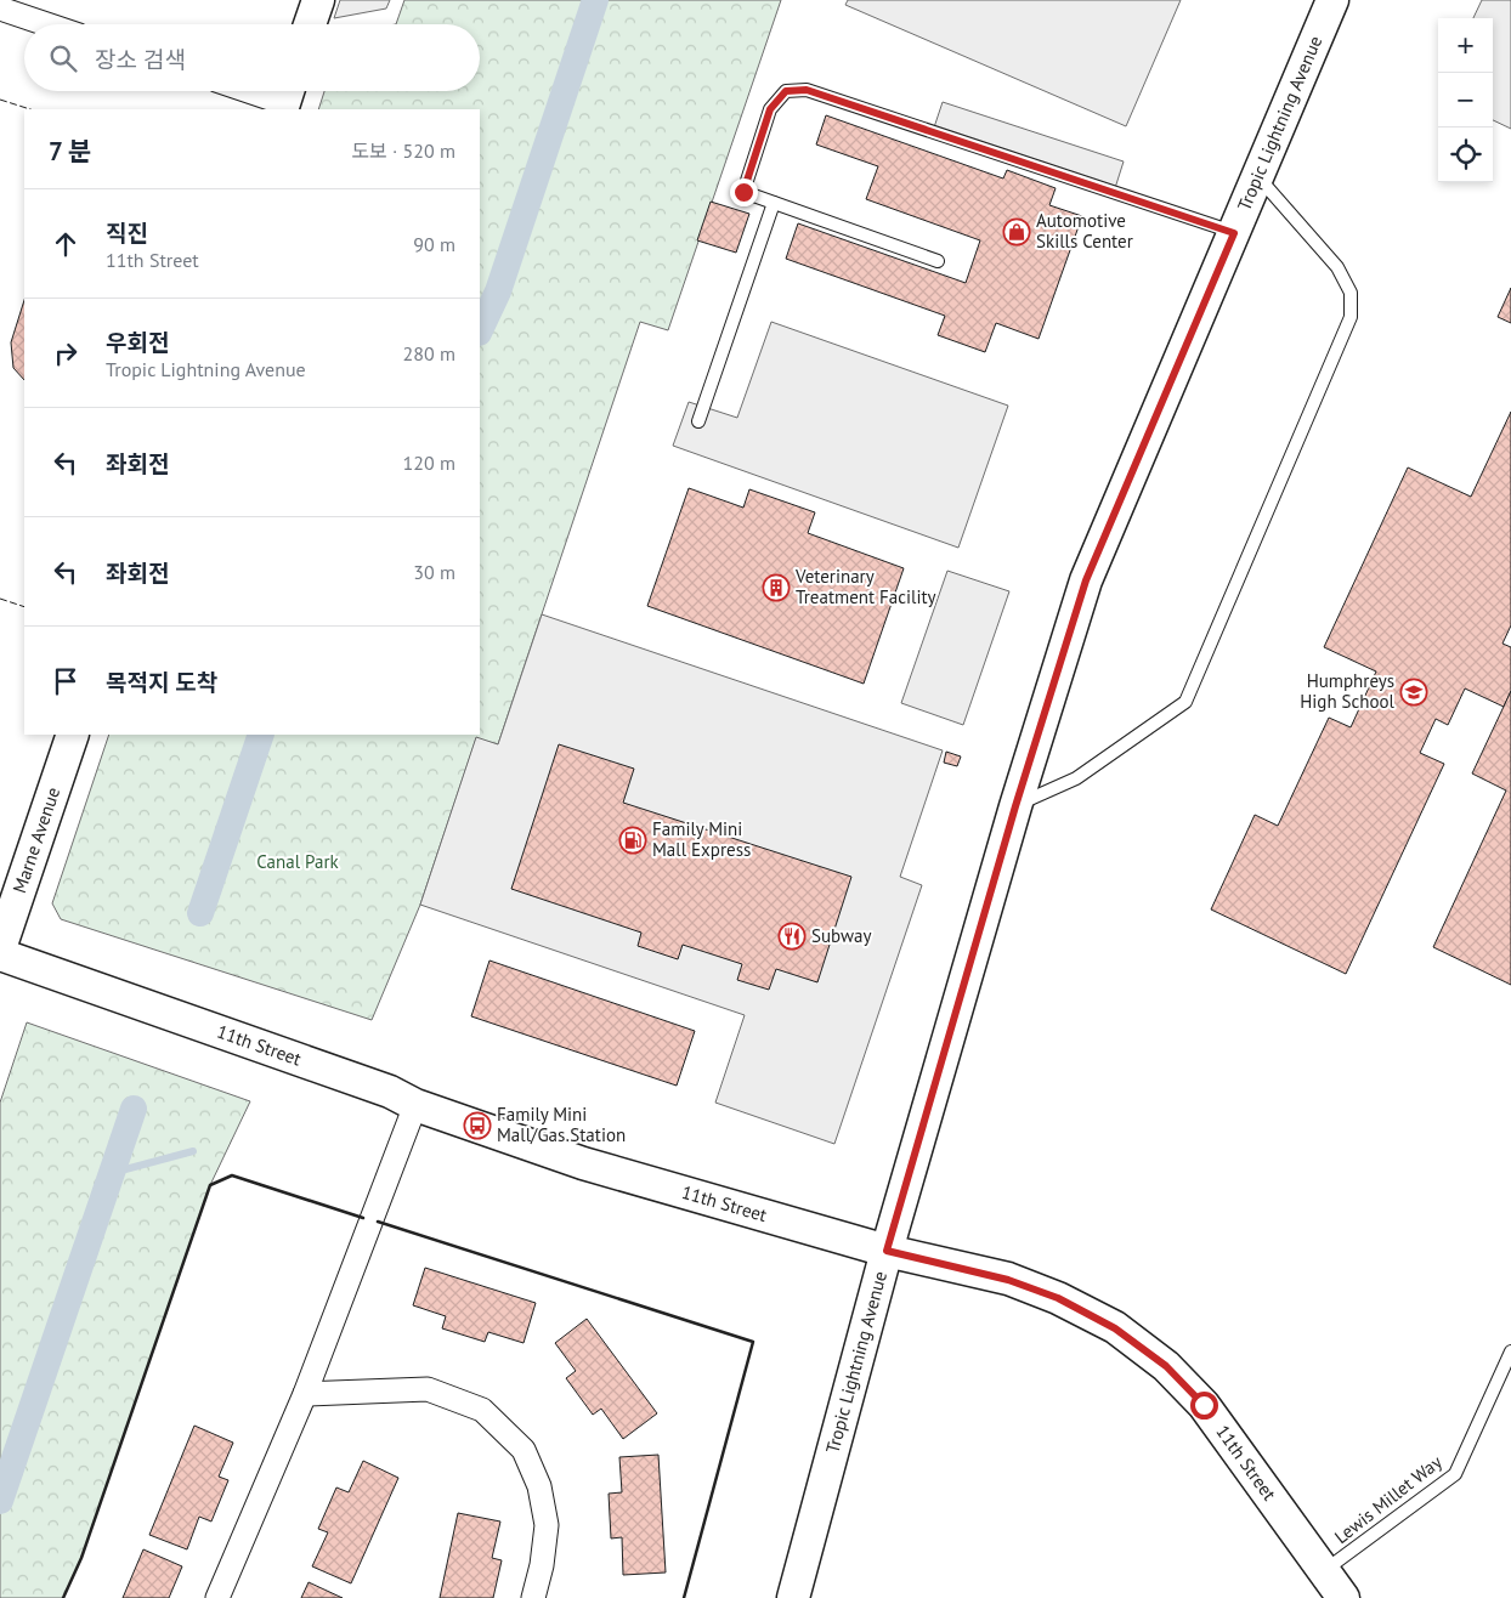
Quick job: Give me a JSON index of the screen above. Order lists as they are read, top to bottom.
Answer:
{
  "streets": {
    "main road": ["Tropic Lightning Avenue", "Marne Avenue", "11th Street"],
    "lane": ["Lewis Millet Way"]
  },
  "crossings": [
    ["Tropic Lightning Avenue", "11th Street"],
    ["11th Street", "Lewis Millet Way"]
  ],
  "parks": ["Canal Park"],
  "places": {
    "shop": ["Automotive Skills Center"],
    "building": ["Veterinary Treatment Facility"],
    "school or university": ["Humphreys High School"],
    "fuel station": ["Family Mini Mall Express"],
    "restaurant": ["Subway"],
    "bus stop": ["Family Mini Mall/Gas Station"]
  },
  "page": {
    "map_buttons": ["+", "−"],
    "search": "장소 검색",
    "heading": ["7 분", "도보 · 520 m"],
    "list": [
      ["직진", "11th Street", "90 m"],
      ["우회전", "Tropic Lightning Avenue", "280 m"],
      ["좌회전", "120 m"],
      ["좌회전", "30 m"],
      "목적지 도착"
    ]
  }
}
